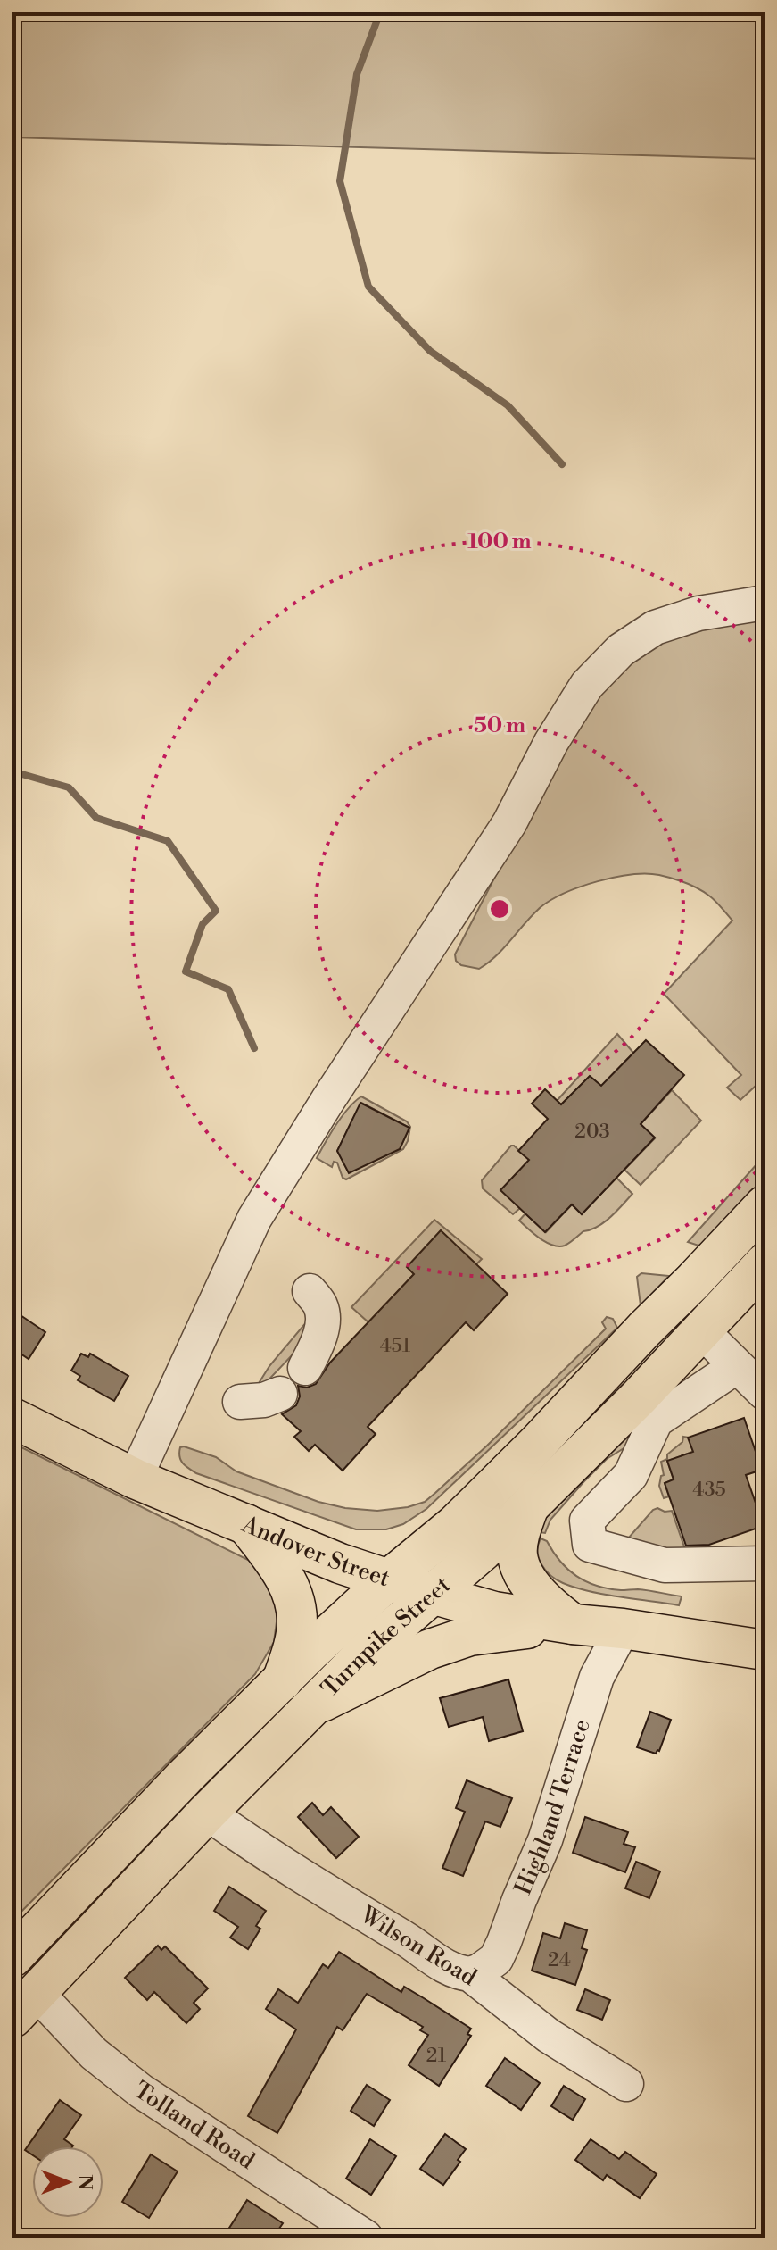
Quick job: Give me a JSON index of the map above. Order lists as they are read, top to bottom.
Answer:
{
  "streets": {
    "main road": ["Andover Street", "Turnpike Street"],
    "street": ["Highland Terrace", "Wilson Road", "Tolland Road"]
  },
  "crossings": [
    ["Andover Street", "Turnpike Street"],
    ["Andover Street", "Highland Terrace"],
    ["Turnpike Street", "Wilson Road"],
    ["Turnpike Street", "Tolland Road"],
    ["Highland Terrace", "Wilson Road"]
  ],
  "house_numbers": [
    "203",
    "451",
    "435",
    "24",
    "21"
  ],
  "north": "right",
  "rings": ["100 m", "50 m"]
}
